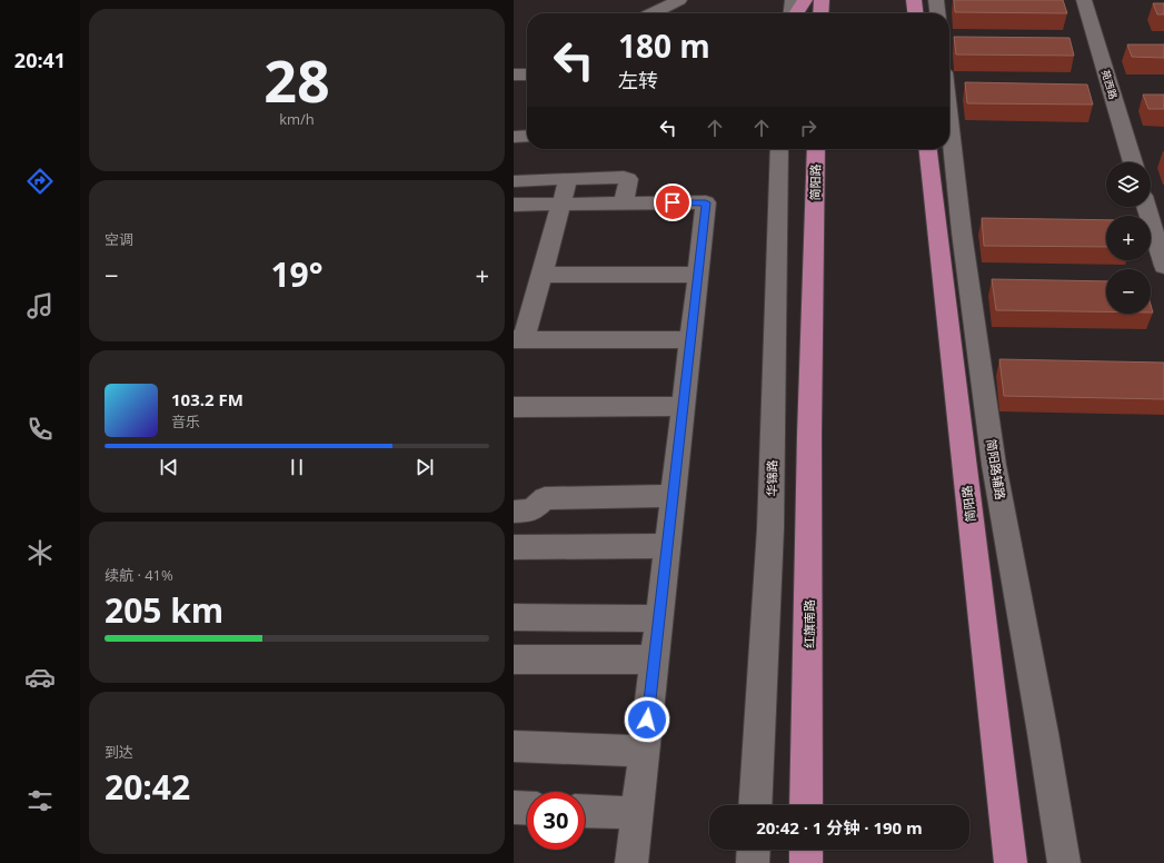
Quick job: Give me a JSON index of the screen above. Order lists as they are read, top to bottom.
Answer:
{
  "streets": {
    "highway": ["简阳路", "红旗南路"],
    "street": ["苑西路", "简阳路辅路", "华锦路"]
  },
  "crossings": [
    ["简阳路", "红旗南路"]
  ],
  "page": {
    "tabs": "20:41",
    "tile": [
      ["28", "km/h"],
      "空调",
      ["续航 · 41%", "205 km"],
      ["到达", "20:42"]
    ],
    "turn": ["180 m", "左转"],
    "map_buttons": ["+", "−"],
    "heat": ["−", "19°", "+"],
    "song": ["103.2 FM", "音乐"],
    "limit": "30",
    "trip": "20:42 · 1 分钟 · 190 m"
  }
}
